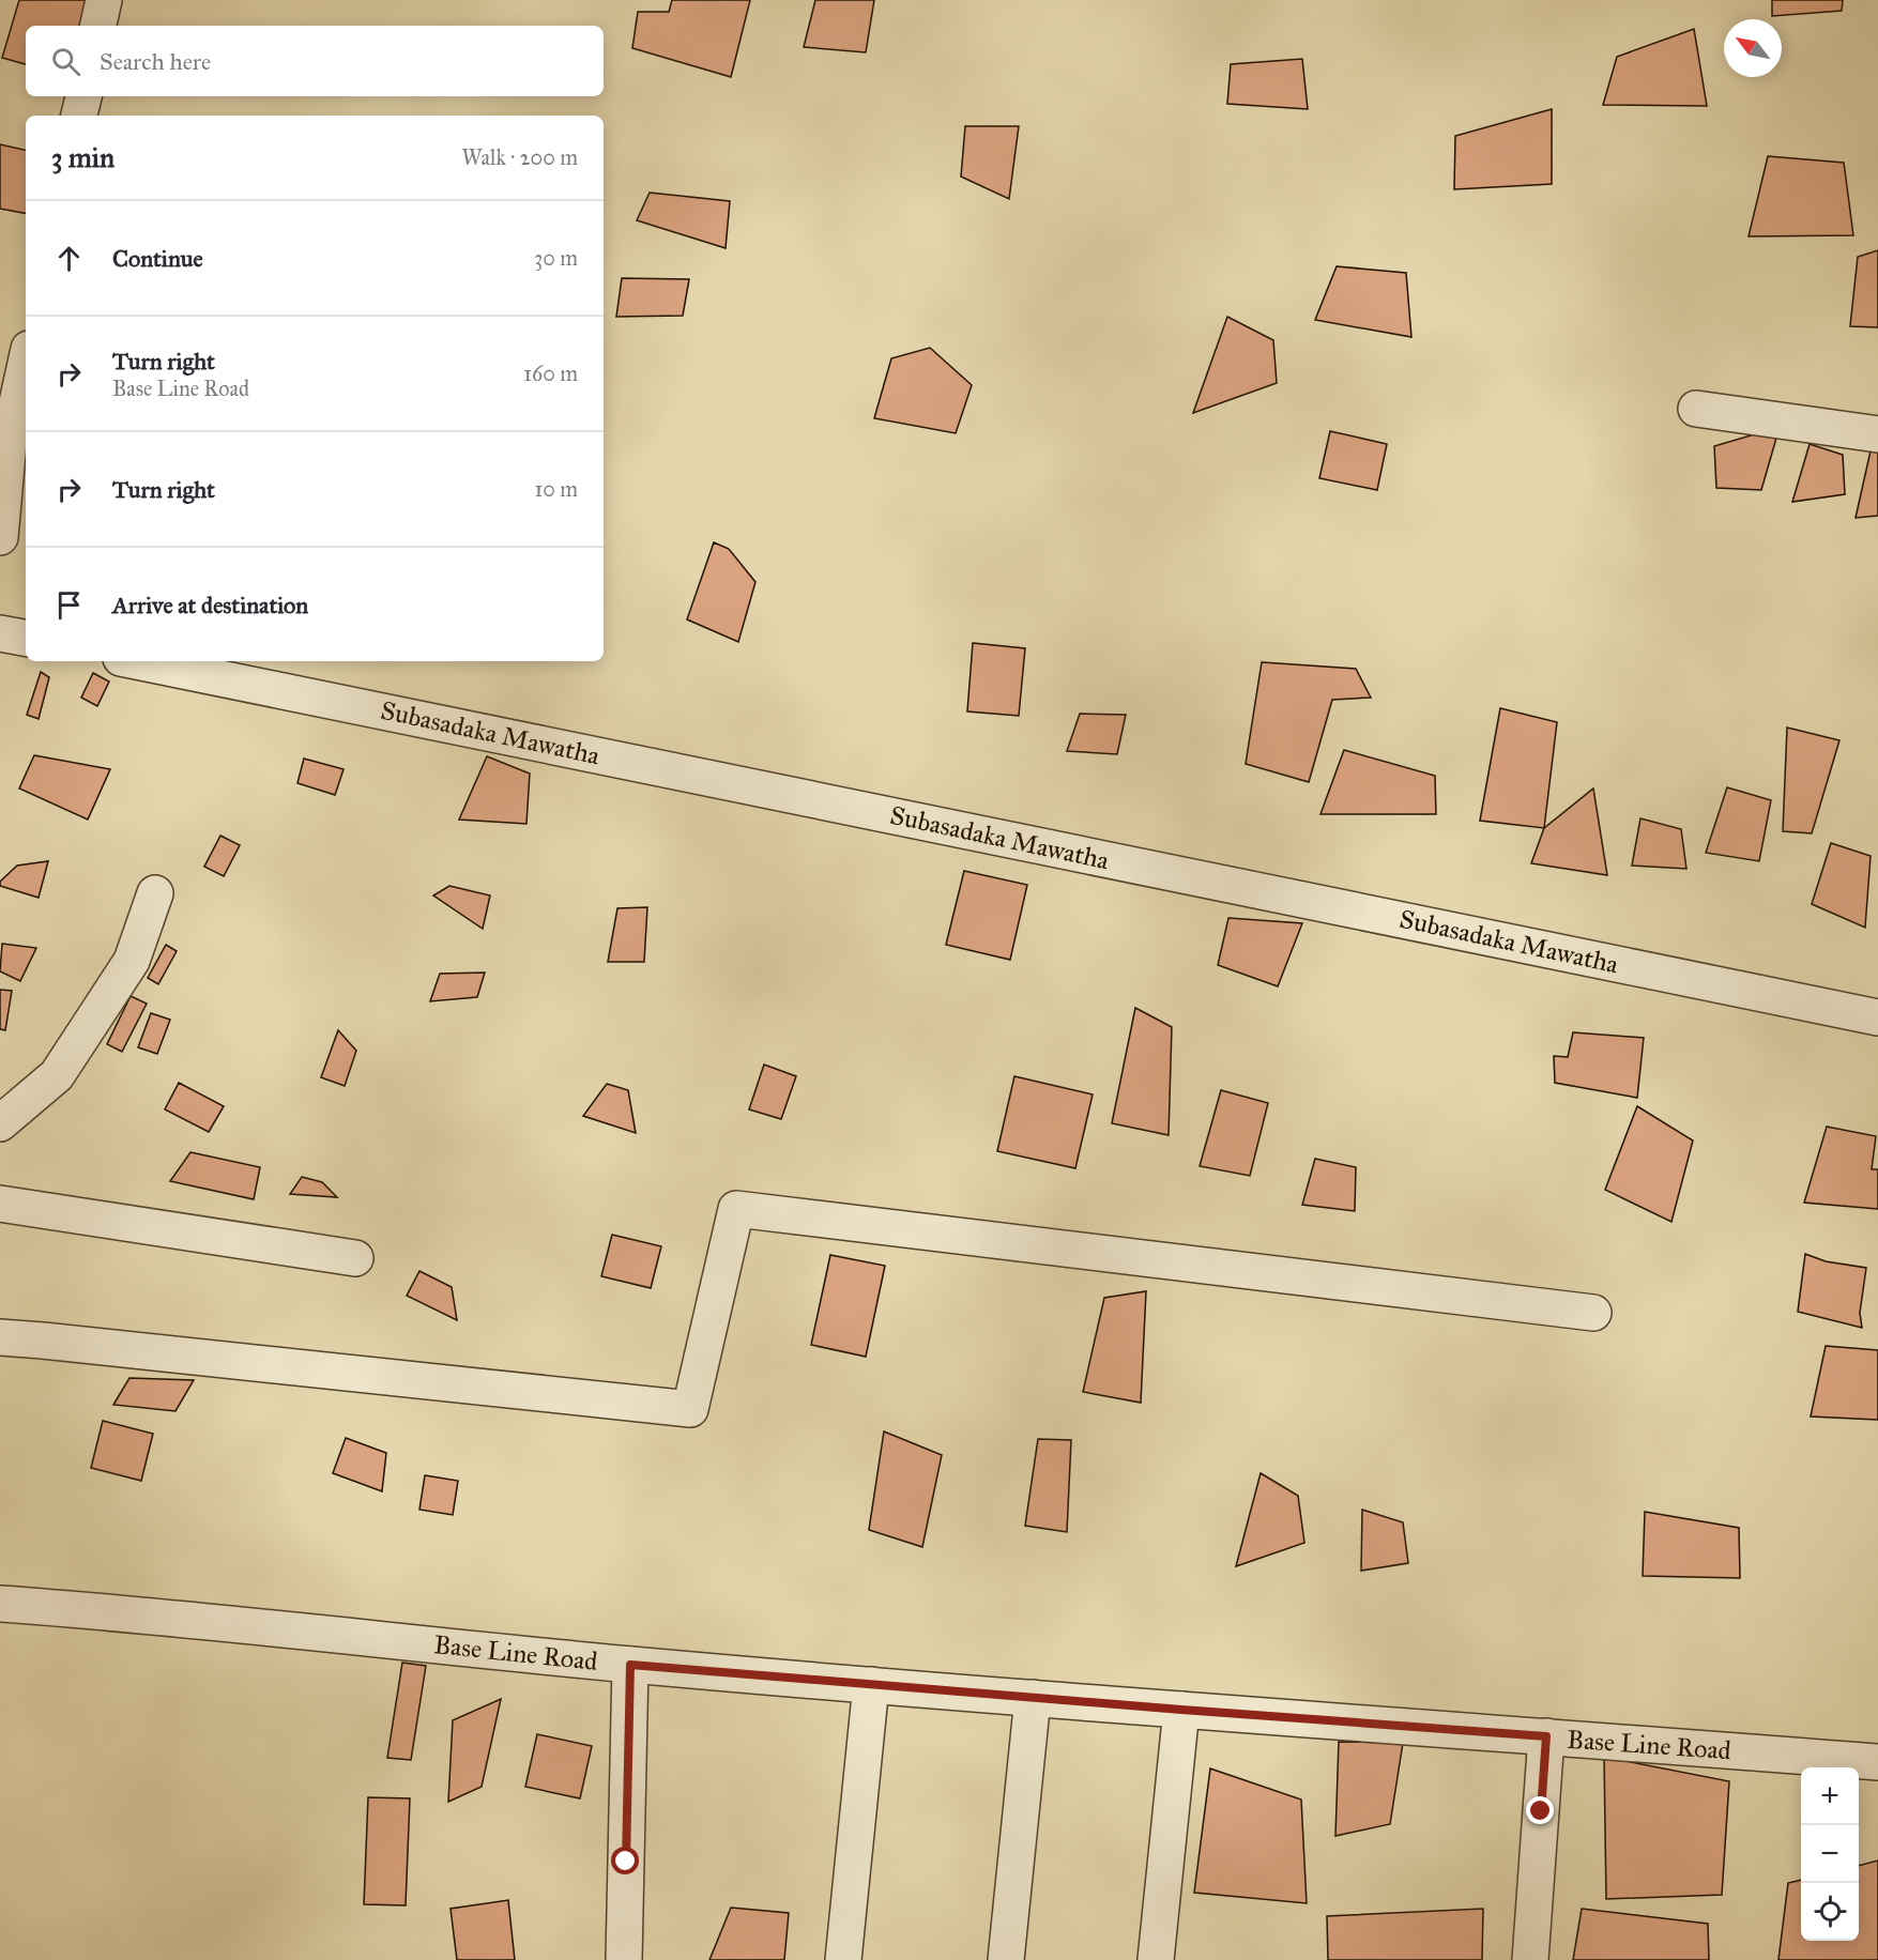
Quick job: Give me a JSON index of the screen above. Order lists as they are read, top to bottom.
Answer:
{
  "streets": {
    "street": ["Subasadaka Mawatha", "Base Line Road"]
  },
  "north": "top left",
  "page": {
    "search": "Search here",
    "heading": ["3 min", "Walk · 200 m"],
    "list": [
      ["Continue", "30 m"],
      ["Turn right", "Base Line Road", "160 m"],
      ["Turn right", "10 m"],
      "Arrive at destination"
    ],
    "map_buttons": ["+", "−"]
  }
}
